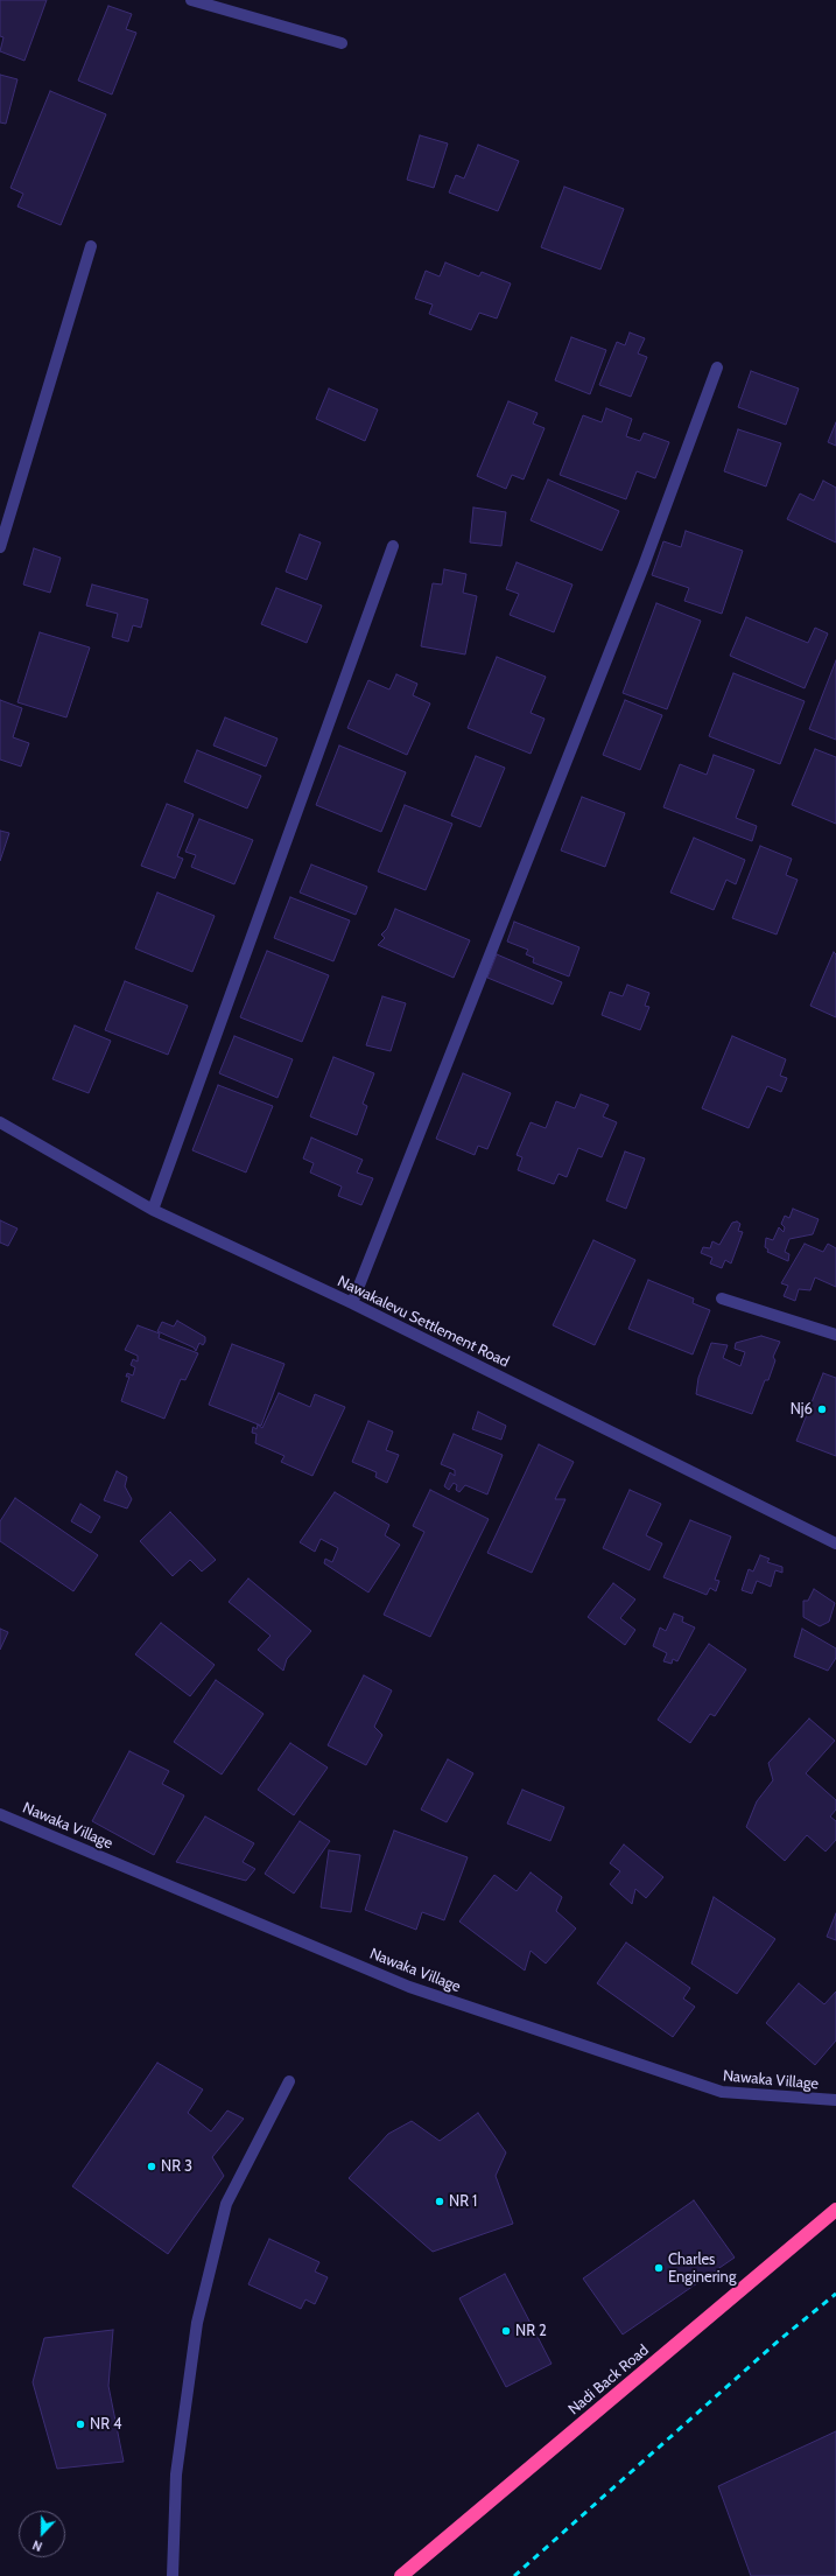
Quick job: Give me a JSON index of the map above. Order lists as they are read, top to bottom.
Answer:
{
  "streets": {
    "highway": ["Nadi Back Road"],
    "street": ["Nawakalevu Settlement Road", "Nawaka Village"]
  },
  "places": [
    "Nj6",
    "NR 3",
    "NR 1",
    "Charles Enginering",
    "NR 2",
    "NR 4"
  ],
  "north": "bottom"
}
